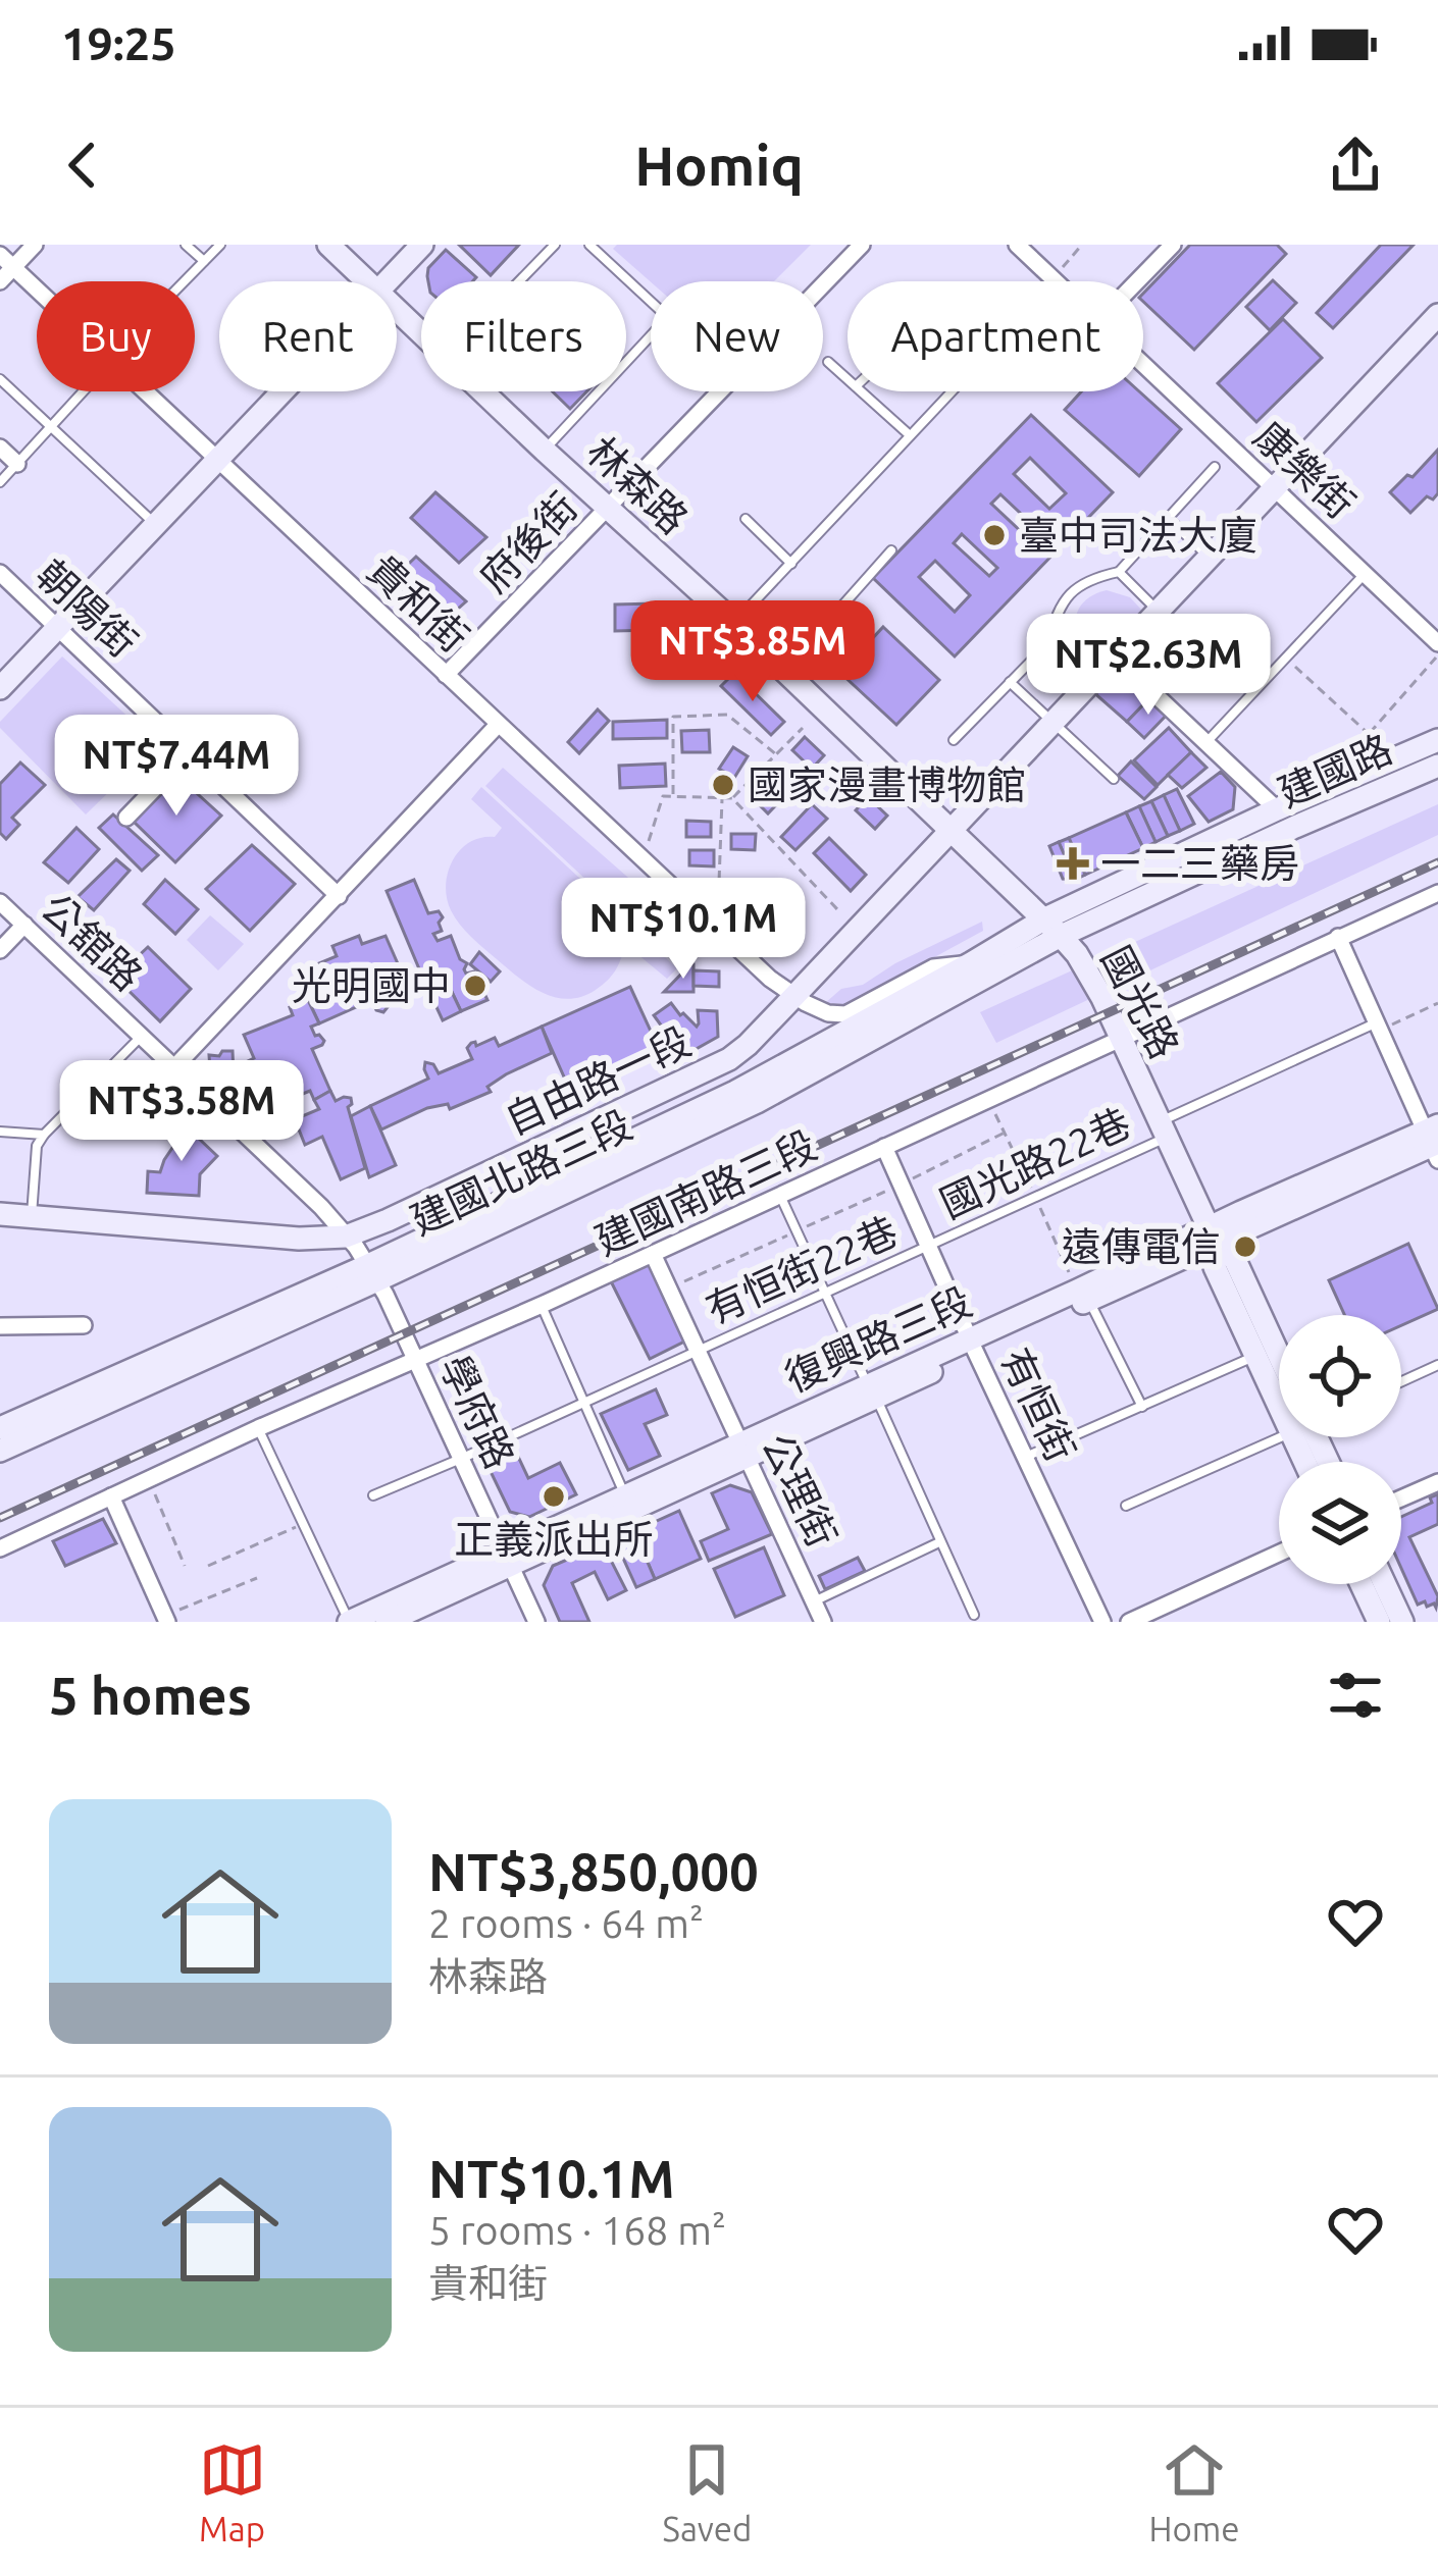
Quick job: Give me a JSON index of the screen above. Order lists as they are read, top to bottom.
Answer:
{
  "streets": {
    "street": [
      "康樂街",
      "林森路",
      "府後街",
      "貴和街",
      "朝陽街",
      "建國路",
      "公舘路",
      "國光路",
      "自由路一段",
      "建國北路三段",
      "建國南路三段",
      "復興路三段",
      "有恒街",
      "學府路",
      "公理街"
    ],
    "lane": ["國光路22巷", "有恒街22巷"]
  },
  "crossings": [
    ["康樂街", "自由路一段"],
    ["林森路", "府後街"],
    ["林森路", "國光路"],
    ["林森路", "自由路一段"],
    ["府後街", "貴和街"],
    ["貴和街", "自由路一段"],
    ["建國路", "國光路"],
    ["建國路", "建國北路三段"],
    ["公舘路", "自由路一段"],
    ["公舘路", "學府路"],
    ["國光路", "自由路一段"],
    ["國光路", "國光路22巷"],
    ["國光路", "建國北路三段"],
    ["國光路", "建國南路三段"],
    ["國光路", "復興路三段"],
    ["自由路一段", "學府路"],
    ["國光路22巷", "有恒街22巷"],
    ["國光路22巷", "有恒街"],
    ["建國北路三段", "學府路"],
    ["建國南路三段", "有恒街"],
    ["建國南路三段", "學府路"],
    ["建國南路三段", "公理街"],
    ["有恒街22巷", "有恒街"],
    ["有恒街22巷", "學府路"],
    ["有恒街22巷", "公理街"],
    ["復興路三段", "有恒街"],
    ["復興路三段", "學府路"],
    ["復興路三段", "公理街"]
  ],
  "places": {
    "other": [
      "臺中司法大廈",
      "國家漫畫博物館",
      "光明國中",
      "遠傳電信",
      "正義派出所"
    ],
    "health": ["一二三藥房"]
  },
  "page": {
    "status": "19:25",
    "header": "Homiq",
    "chip": [
      "Buy",
      "Rent",
      "Filters",
      "New",
      "Apartment"
    ],
    "price": [
      "NT$3.85M",
      "NT$2.63M",
      "NT$7.44M",
      "NT$10.1M",
      "NT$3.58M"
    ],
    "heading": "5 homes",
    "list": [
      {
        "name": "NT$3,850,000",
        "note": "2 rooms · 64 m² · 林森路"
      },
      {
        "name": "NT$10.1M",
        "note": "5 rooms · 168 m² · 貴和街"
      }
    ],
    "tabs": ["Map", "Saved", "Home"]
  }
}
